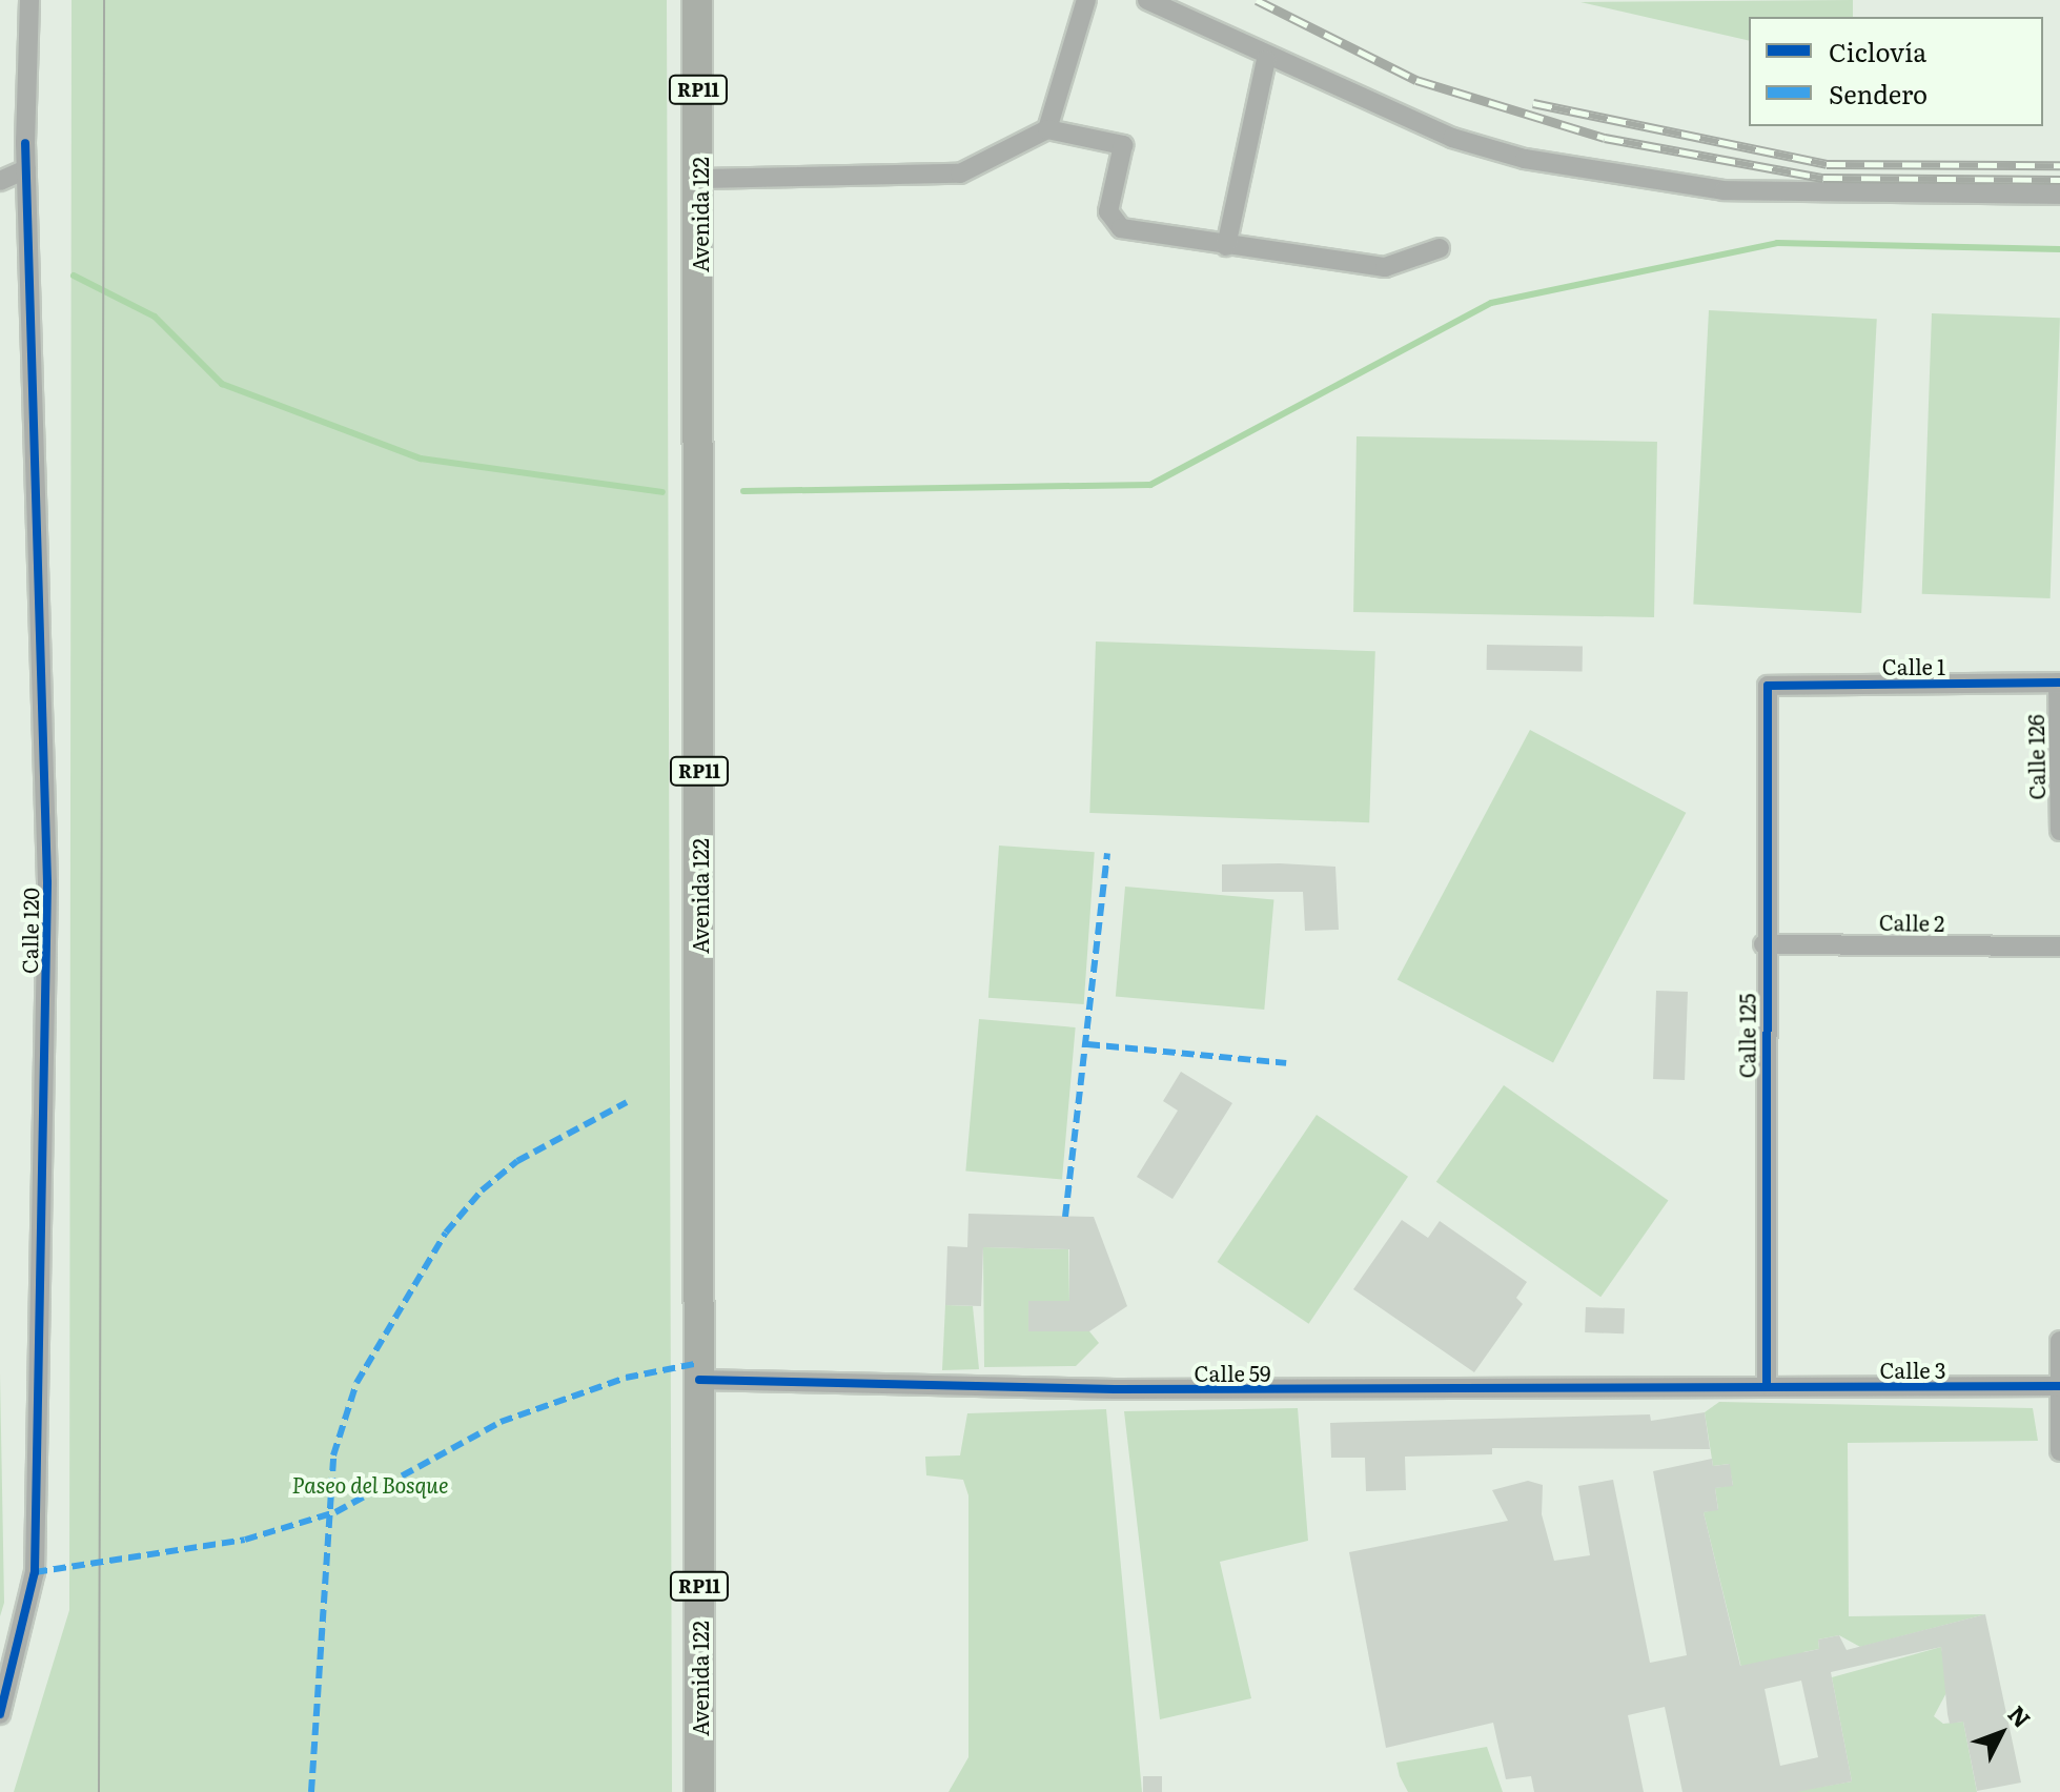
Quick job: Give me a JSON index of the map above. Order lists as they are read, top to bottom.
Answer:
{
  "streets": {
    "highway": ["RP11", "Avenida 122"],
    "street": [
      "Calle 1",
      "Calle 126",
      "Calle 2",
      "Calle 120",
      "Calle 125",
      "Calle 3",
      "Calle 59"
    ]
  },
  "crossings": [
    ["Avenida 122", "Calle 59"],
    ["Calle 1", "Calle 126"],
    ["Calle 1", "Calle 125"],
    ["Calle 2", "Calle 125"],
    ["Calle 125", "Calle 3"],
    ["Calle 125", "Calle 59"],
    ["Calle 3", "Calle 59"]
  ],
  "parks": ["Paseo del Bosque"],
  "legend": ["Ciclovía", "Sendero"],
  "north": "top right"
}
